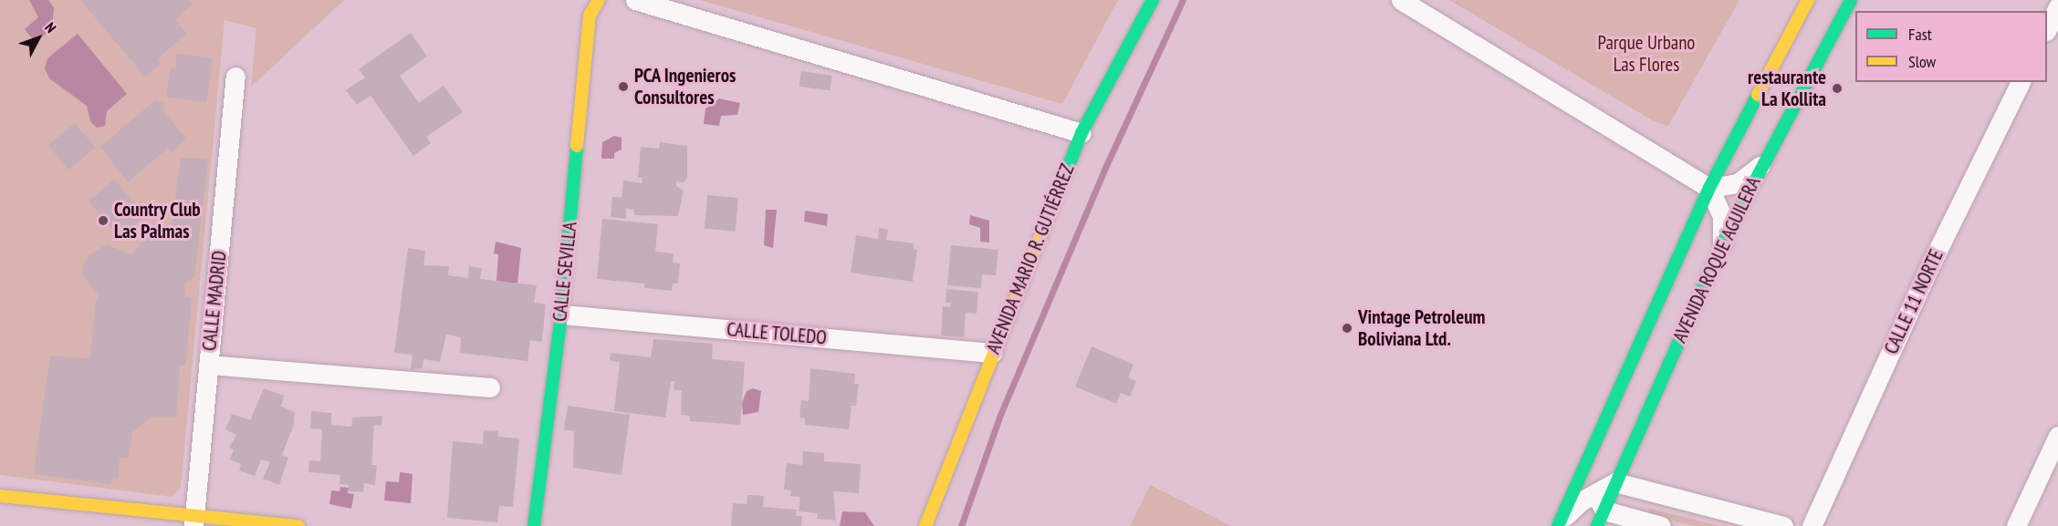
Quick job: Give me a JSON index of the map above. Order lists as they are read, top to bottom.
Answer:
{
  "streets": {
    "street": [
      "AVENIDA MARIO R. GUTIÉRREZ",
      "AVENIDA ROQUE AGUILERA",
      "CALLE SEVILLA",
      "CALLE MADRID",
      "CALLE 11 NORTE",
      "CALLE TOLEDO"
    ]
  },
  "crossings": [
    ["AVENIDA MARIO R. GUTIÉRREZ", "CALLE TOLEDO"],
    ["CALLE SEVILLA", "CALLE TOLEDO"]
  ],
  "parks": ["Parque Urbano Las Flores"],
  "places": [
    "PCA Ingenieros Consultores",
    "restaurante La Kollita",
    "Country Club Las Palmas",
    "Vintage Petroleum Boliviana Ltd."
  ],
  "legend": ["Fast", "Slow"],
  "north": "top right"
}
